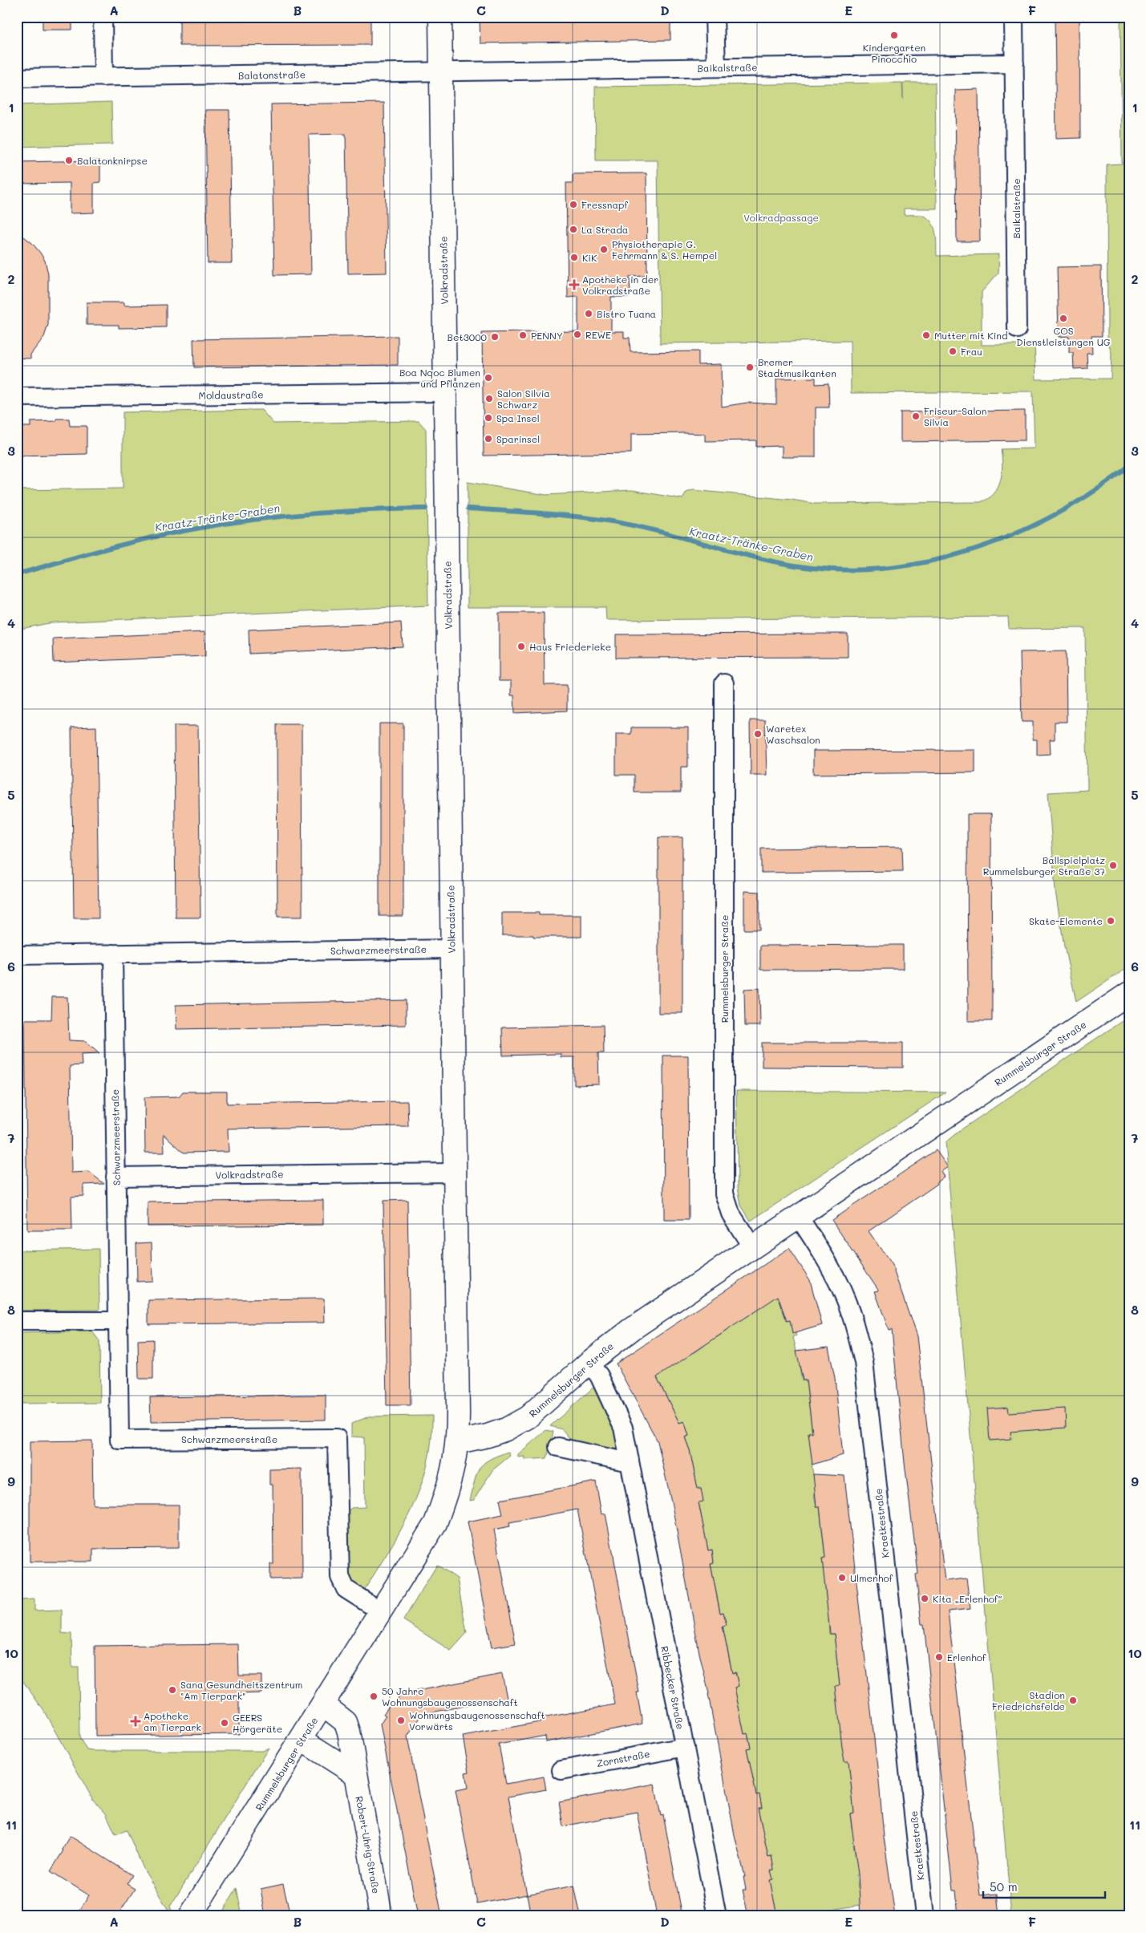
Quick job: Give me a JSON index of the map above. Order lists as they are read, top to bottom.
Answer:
{
  "streets": {
    "street": [
      "Baikalstraße",
      "Balatonstraße",
      "Volkradstraße",
      "Moldaustraße",
      "Schwarzmeerstraße",
      "Rummelsburger Straße",
      "Kraetkestraße",
      "Ribbecker Straße",
      "Zornstraße",
      "Robert-Uhrig-Straße"
    ]
  },
  "crossings": [
    ["Baikalstraße", "Balatonstraße"],
    ["Baikalstraße", "Volkradstraße"],
    ["Balatonstraße", "Volkradstraße"],
    ["Volkradstraße", "Moldaustraße"],
    ["Volkradstraße", "Schwarzmeerstraße"],
    ["Volkradstraße", "Rummelsburger Straße"],
    ["Schwarzmeerstraße", "Rummelsburger Straße"],
    ["Rummelsburger Straße", "Kraetkestraße"],
    ["Rummelsburger Straße", "Ribbecker Straße"],
    ["Rummelsburger Straße", "Robert-Uhrig-Straße"],
    ["Ribbecker Straße", "Zornstraße"]
  ],
  "water": ["Kraatz-Tränke-Graben"],
  "parks": ["Volkradpassage"],
  "places": {
    "other": [
      "Kindergarten Pinocchio",
      "Balatonknirpse",
      "Fressnapf",
      "La Strada",
      "Physiotherapie G. Fehrmann & S. Hempel",
      "KiK",
      "Bistro Tuana",
      "COS Dienstleistungen UG",
      "REWE",
      "PENNY",
      "Mutter mit Kind",
      "Bet3000",
      "Frau",
      "Bremer Stadtmusikanten",
      "Boa Nqoc Blumen und Pflanzen",
      "Salon Silvia Schwarz",
      "Friseur-Salon Silvia",
      "Spa Insel",
      "Sparinsel",
      "Haus Friederieke",
      "Waretex Waschsalon",
      "Ballspielplatz Rummelsburger Straße 37",
      "Skate-Elemente",
      "Ulmenhof",
      "Kita „Erlenhof“",
      "Erlenhof",
      "Sana Gesundheitszentrum \"Am Tierpark\"",
      "50 Jahre Wohnungsbaugenossenschaft",
      "Stadion Friedrichsfelde",
      "Wohnungsbaugenossenschaft Vorwärts",
      "GEERS Hörgeräte"
    ],
    "health": ["Apotheke in der Volkradstraße", "Apotheke am Tierpark"]
  },
  "scale_bar": "50 m",
  "grid": {
    "columns": [
      "A",
      "B",
      "C",
      "D",
      "E",
      "F"
    ],
    "rows": [
      "1",
      "2",
      "3",
      "4",
      "5",
      "6",
      "7",
      "8",
      "9",
      "10",
      "11"
    ]
  }
}
